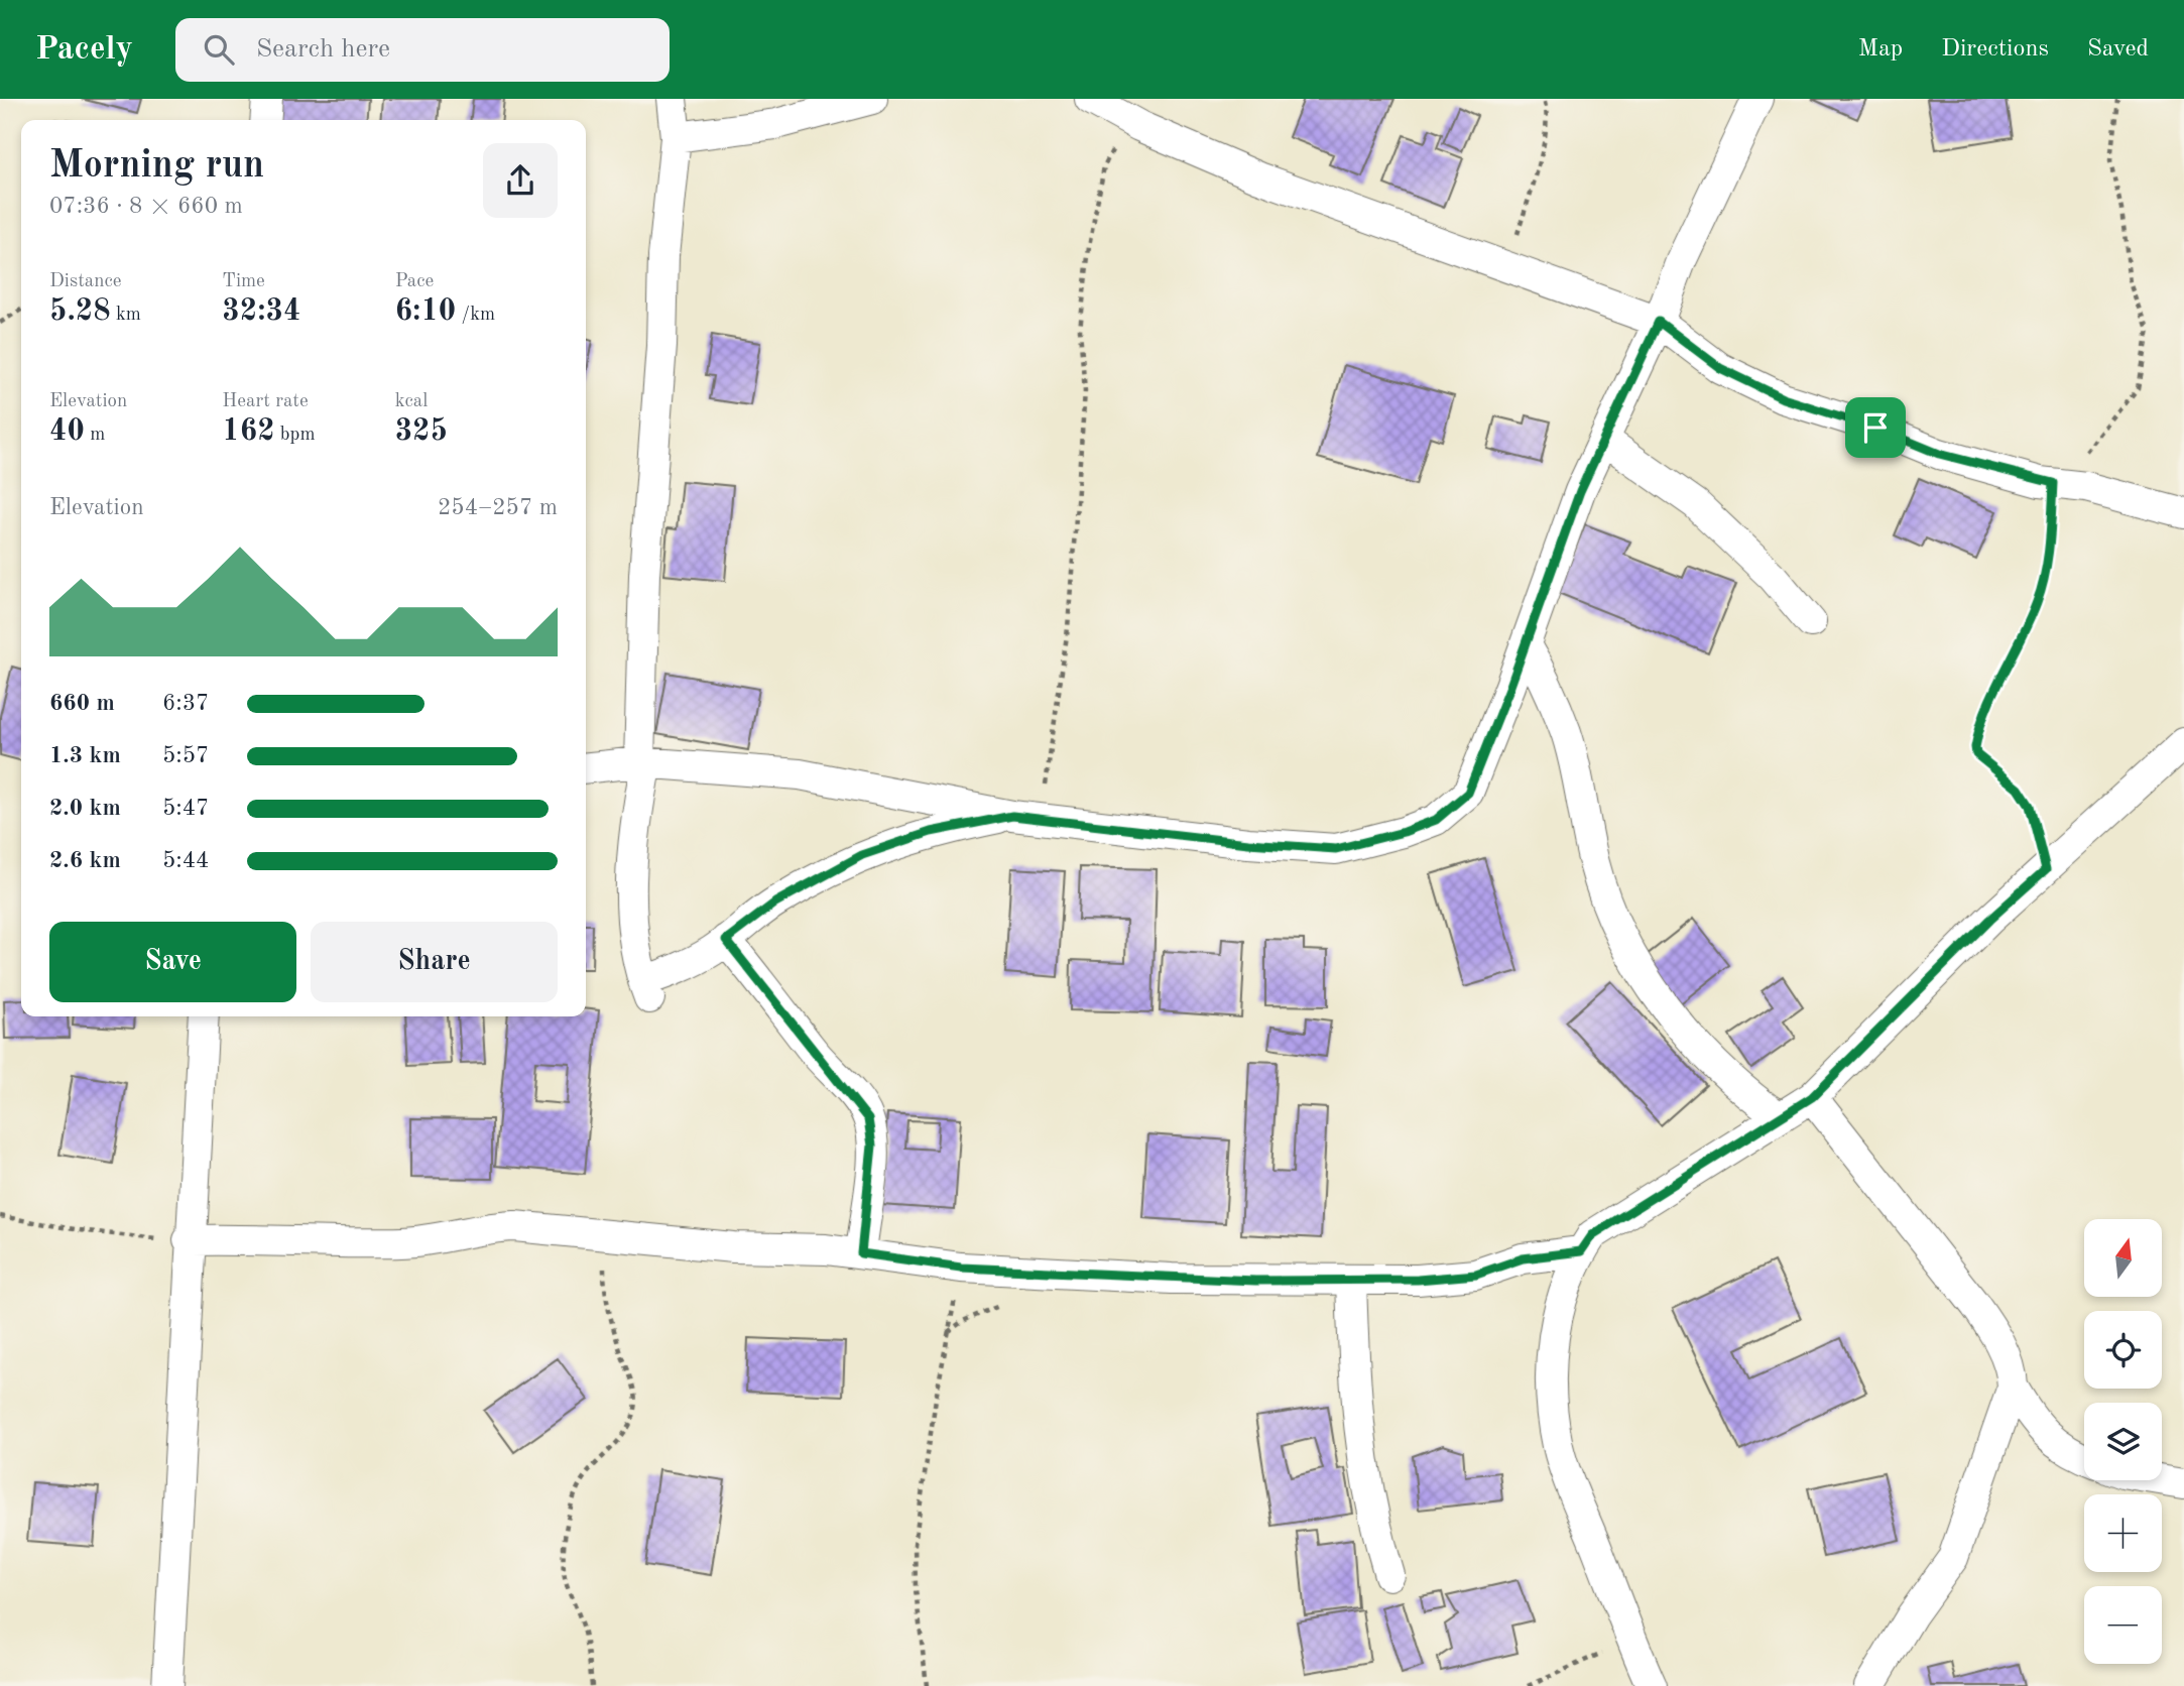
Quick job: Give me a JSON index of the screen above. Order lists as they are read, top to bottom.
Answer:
{
  "north": "top",
  "page": {
    "header": "Pacely",
    "search": "Search here",
    "nav": ["Map", "Directions", "Saved"],
    "heading": ["Morning run", "07:36 · 8 × 660 m"],
    "stats": [
      ["Distance", "5.28 km"],
      ["Time", "32:34"],
      ["Pace", "6:10 /km"],
      ["Elevation", "40 m"],
      ["Heart rate", "162 bpm"],
      ["kcal", "325"]
    ],
    "chart": ["Elevation", "254–257 m"],
    "list": [
      {
        "name": "660 m",
        "note": "6:37"
      },
      {
        "name": "1.3 km",
        "note": "5:57"
      },
      {
        "name": "2.0 km",
        "note": "5:47"
      },
      {
        "name": "2.6 km",
        "note": "5:44"
      }
    ],
    "buttons": ["Save", "Share"],
    "map_buttons": ["+", "−"]
  }
}
